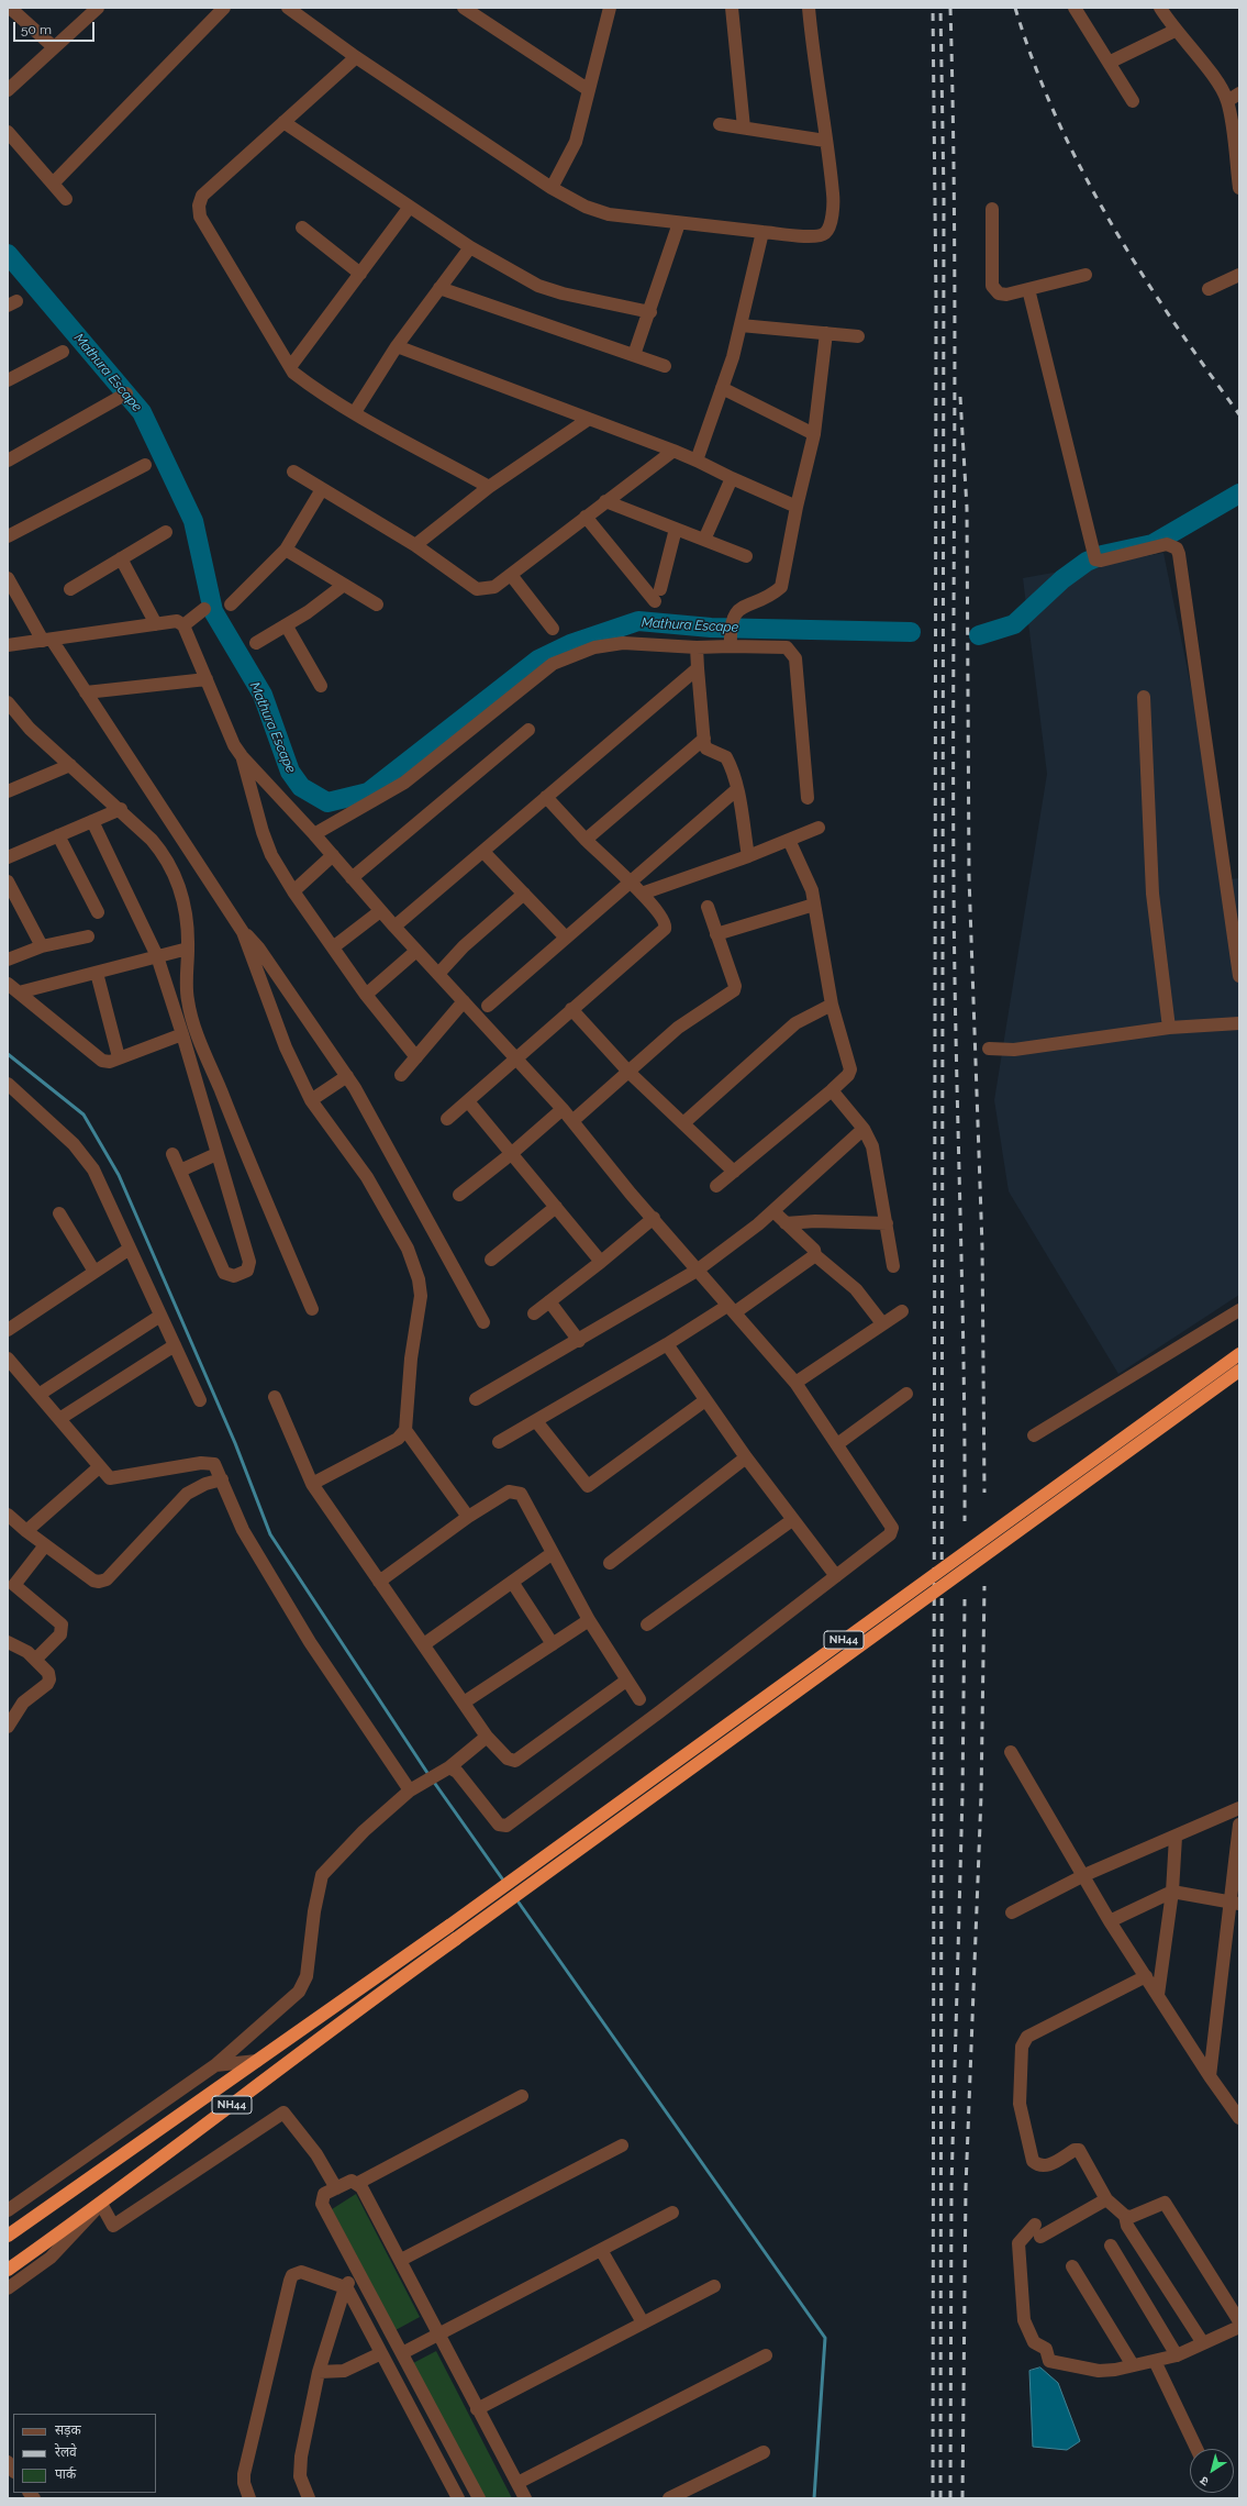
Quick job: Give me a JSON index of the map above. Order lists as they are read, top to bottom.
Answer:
{
  "streets": {
    "highway": ["NH44"]
  },
  "water": ["Mathura Escape"],
  "legend": ["सड़क", "रेलवे", "पार्क"],
  "scale_bar": "50 m",
  "north": "bottom left"
}
